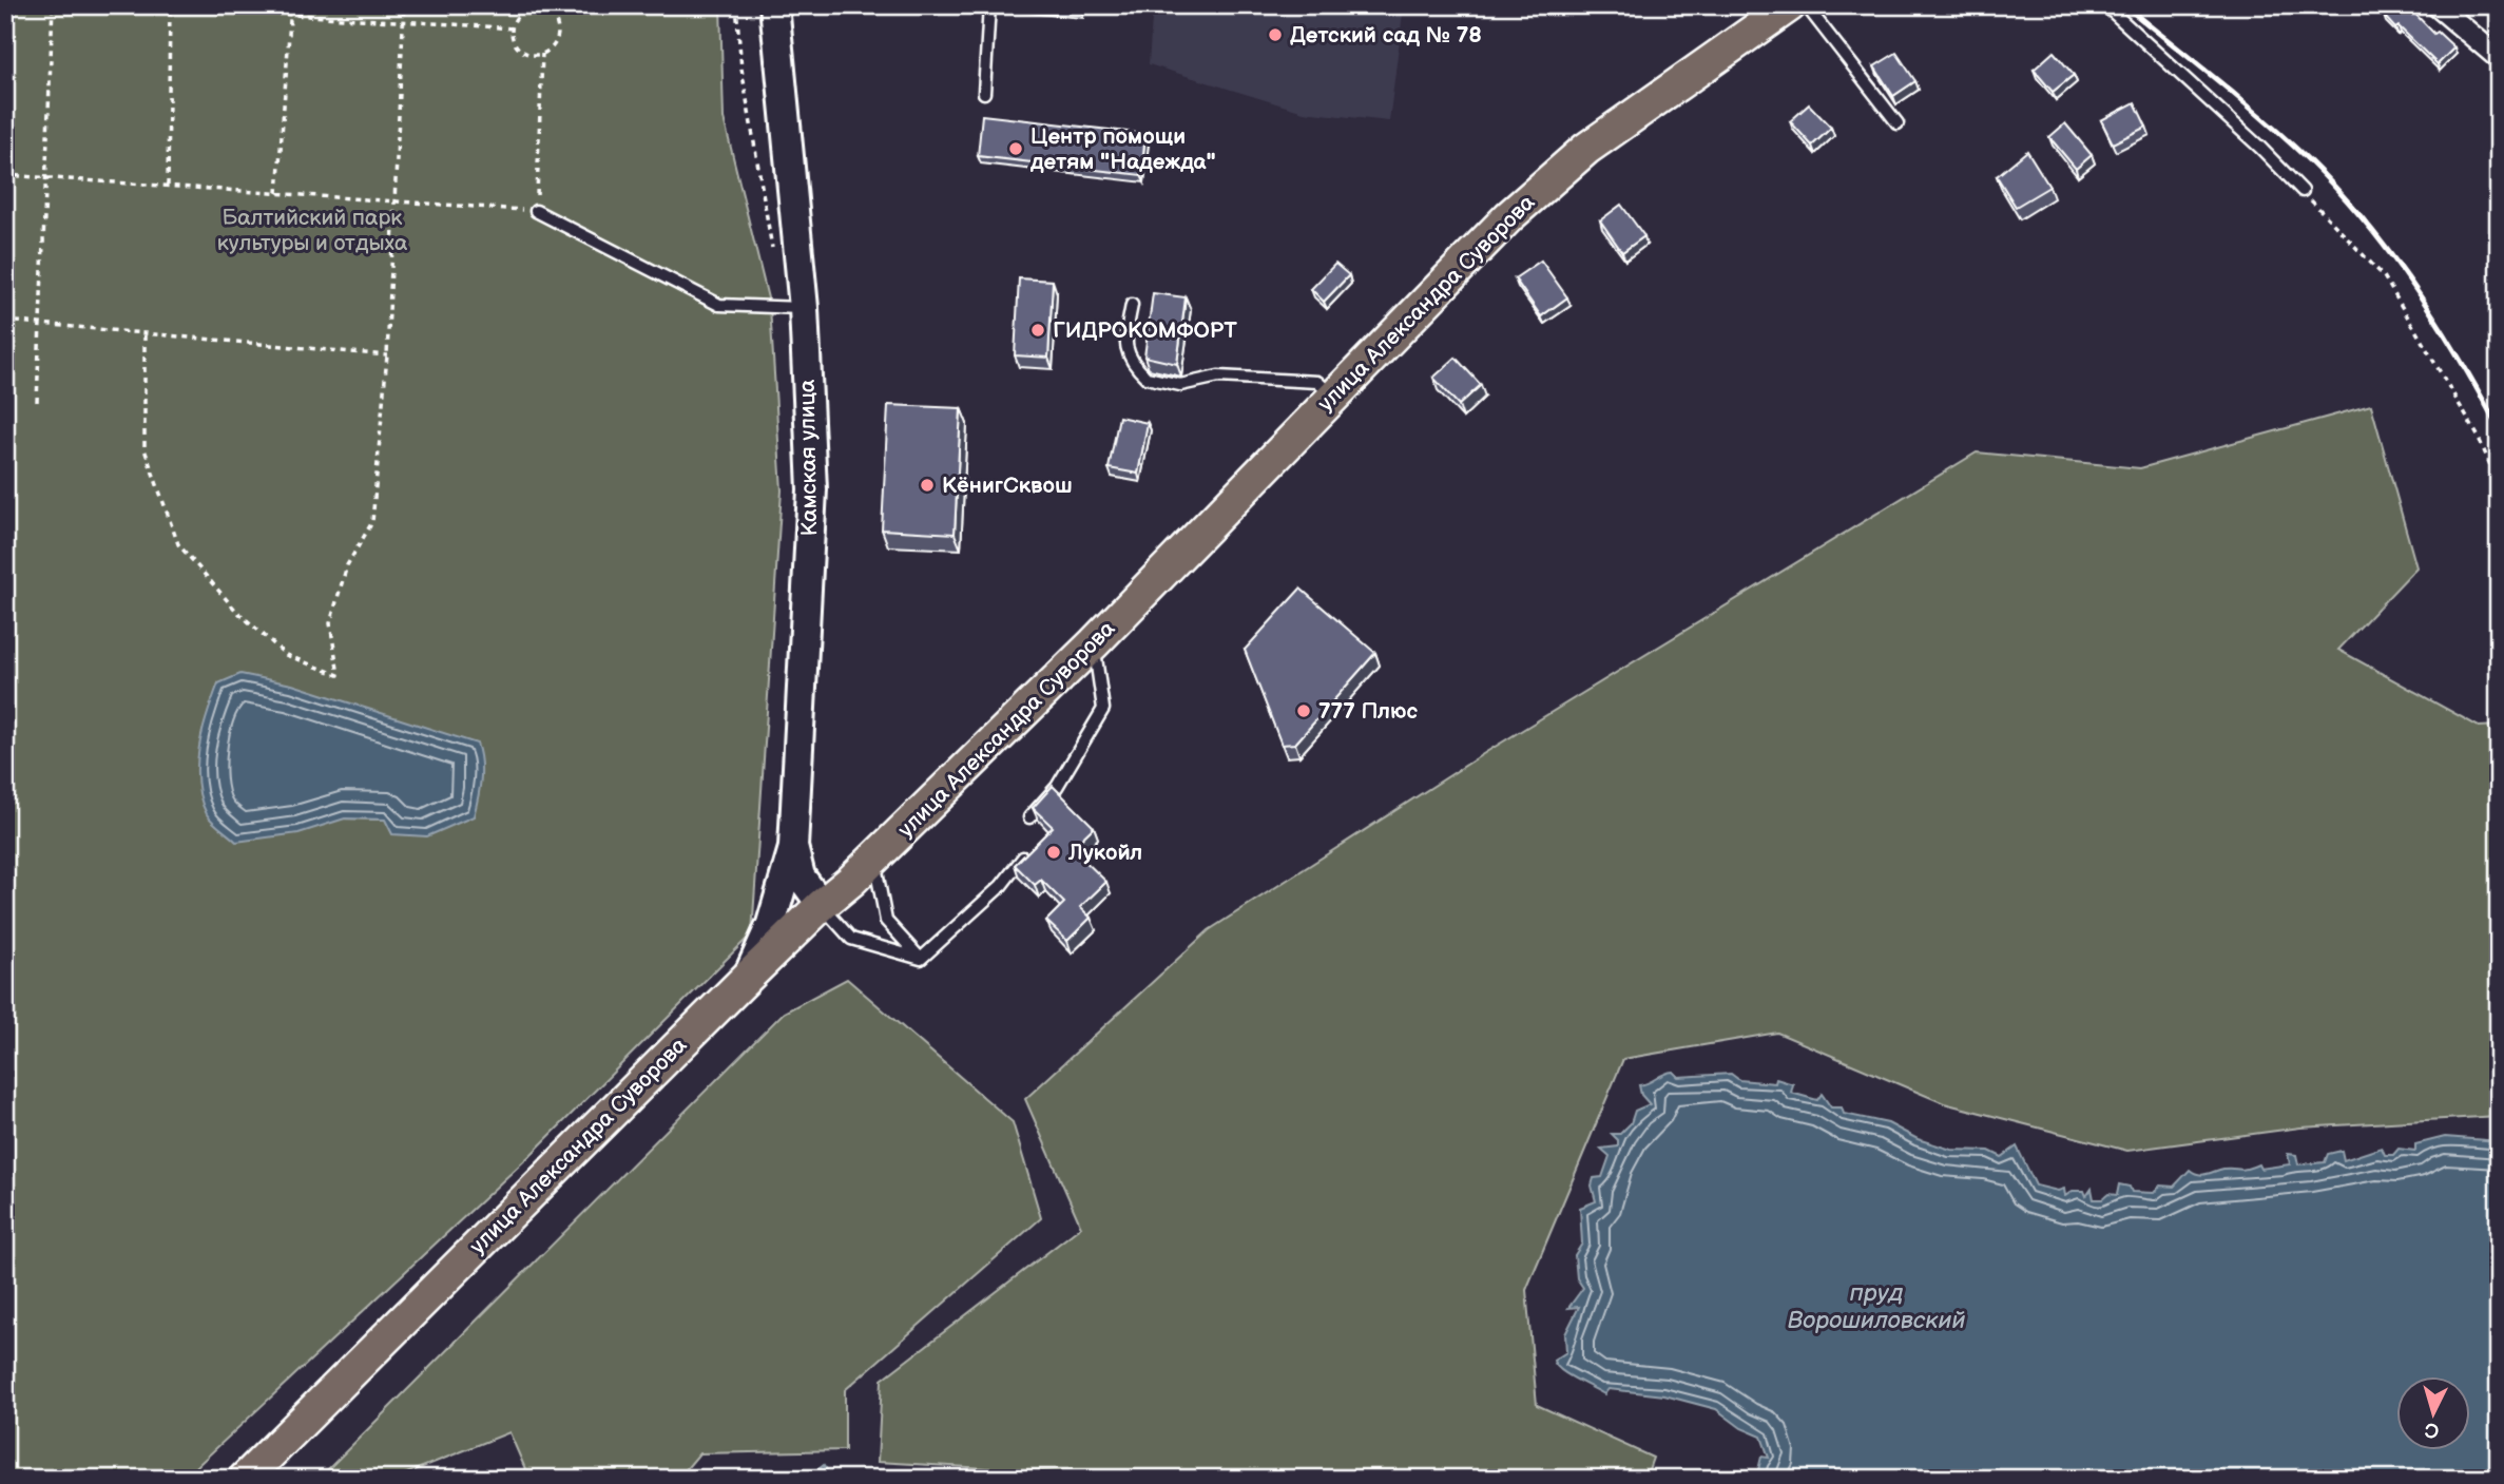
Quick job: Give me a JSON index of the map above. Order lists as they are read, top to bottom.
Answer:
{
  "streets": {
    "main road": ["улица Александра Суворова", "Камская улица"]
  },
  "crossings": [
    ["улица Александра Суворова", "Камская улица"]
  ],
  "water": ["пруд Ворошиловский"],
  "parks": ["Балтийский парк культуры и отдыха"],
  "places": [
    "Детский сад № 78",
    "Центр помощи детям \"Надежда\"",
    "ГИДРОКОМФОРТ",
    "КёнигСквош",
    "777 Плюс",
    "Лукойл"
  ],
  "north": "bottom"
}
